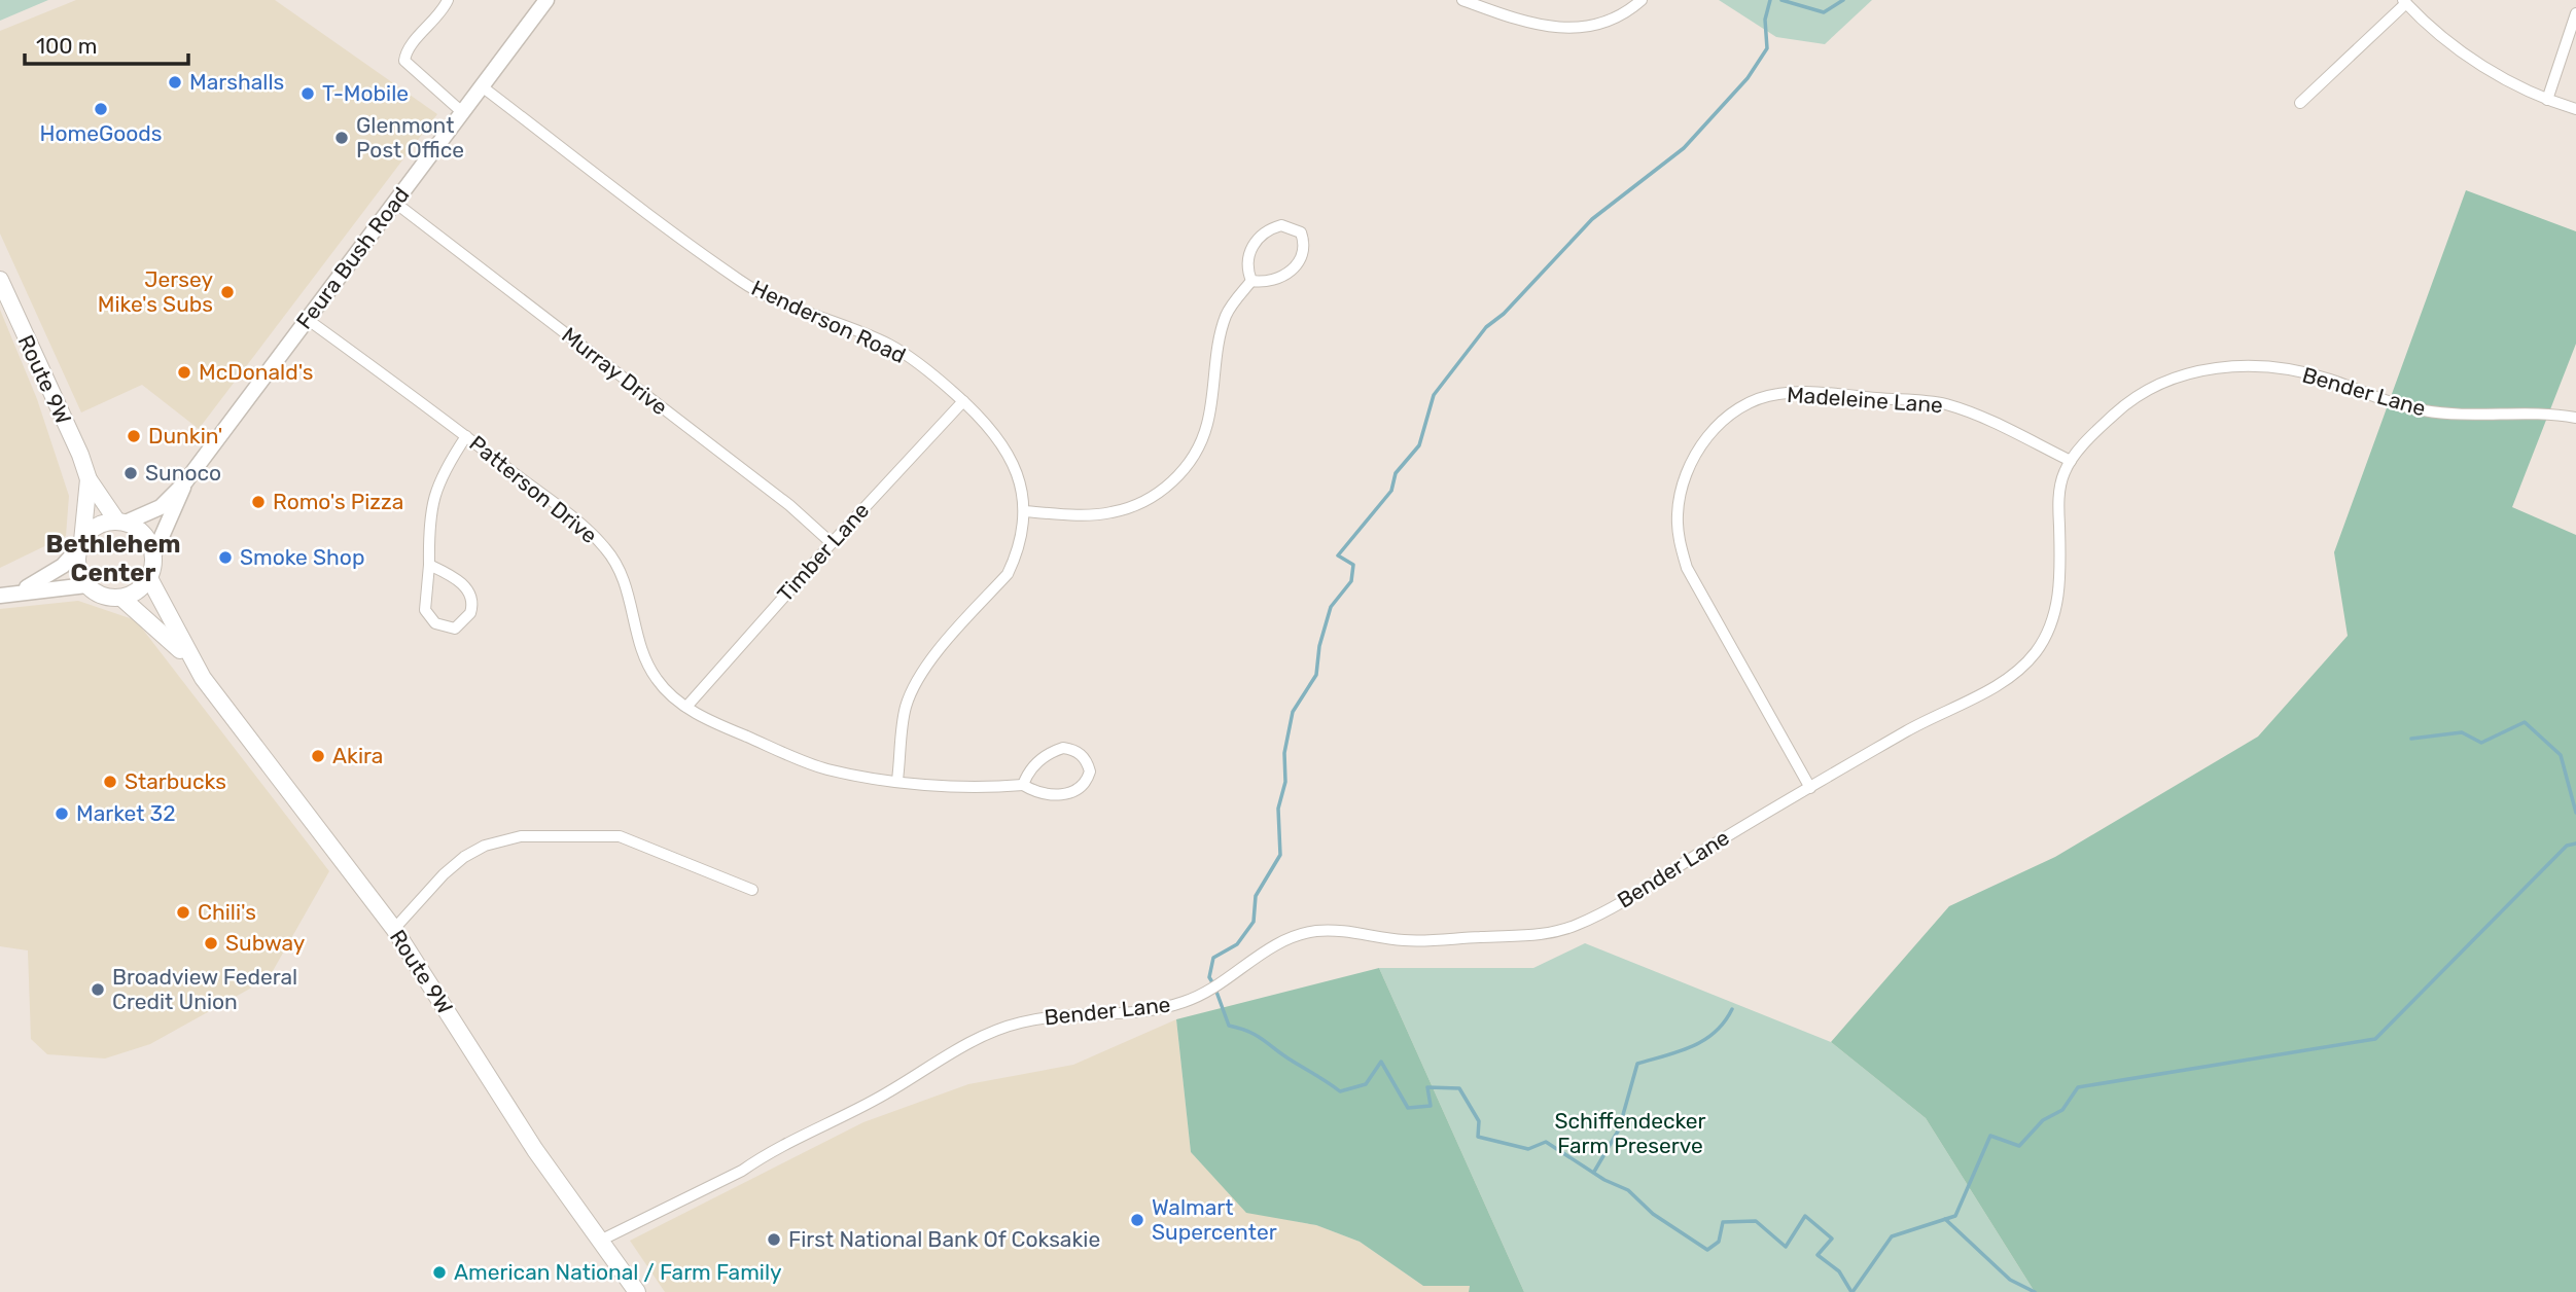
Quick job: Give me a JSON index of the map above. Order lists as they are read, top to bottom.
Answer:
{
  "streets": {
    "main road": ["Feura Bush Road", "Route 9W"],
    "street": [
      "Henderson Road",
      "Murray Drive",
      "Bender Lane",
      "Madeleine Lane",
      "Patterson Drive",
      "Timber Lane"
    ]
  },
  "crossings": [
    ["Feura Bush Road", "Henderson Road"],
    ["Feura Bush Road", "Murray Drive"],
    ["Feura Bush Road", "Route 9W"],
    ["Feura Bush Road", "Patterson Drive"],
    ["Henderson Road", "Patterson Drive"],
    ["Henderson Road", "Timber Lane"],
    ["Murray Drive", "Timber Lane"],
    ["Route 9W", "Bender Lane"],
    ["Bender Lane", "Madeleine Lane"],
    ["Patterson Drive", "Timber Lane"]
  ],
  "districts": ["Bethlehem Center"],
  "parks": ["Schiffendecker Farm Preserve"],
  "places": [
    "Marshalls",
    "T-Mobile",
    "HomeGoods",
    "Glenmont Post Office",
    "Jersey Mike's Subs",
    "McDonald's",
    "Dunkin'",
    "Sunoco",
    "Romo's Pizza",
    "Smoke Shop",
    "Akira",
    "Starbucks",
    "Market 32",
    "Chili's",
    "Subway",
    "Broadview Federal Credit Union",
    "Walmart Supercenter",
    "First National Bank Of Coksakie",
    "American National / Farm Family"
  ],
  "scale_bar": "100 m"
}
